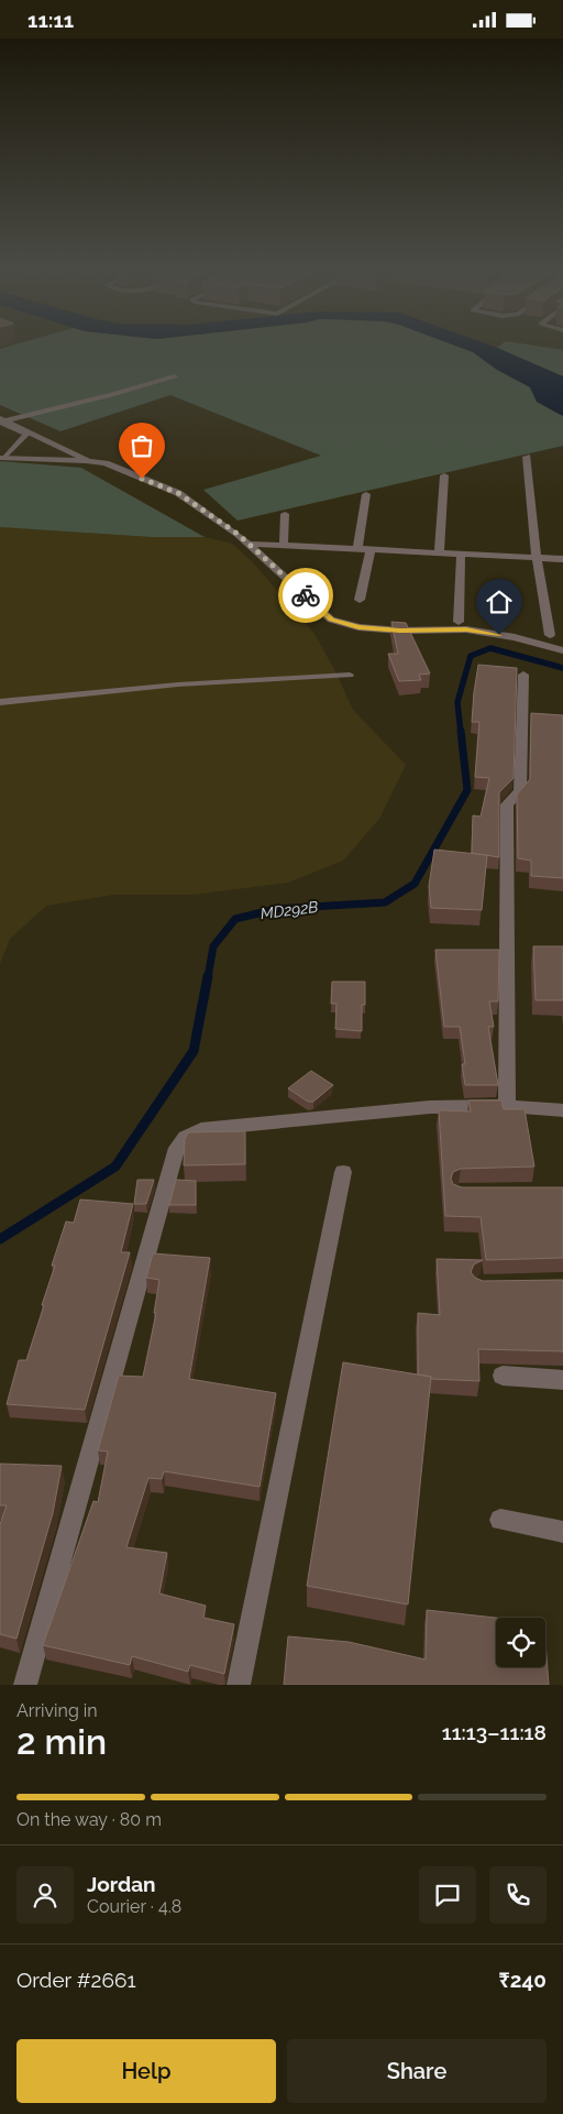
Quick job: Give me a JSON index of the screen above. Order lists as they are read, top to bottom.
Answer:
{
  "water": ["MD292B"],
  "page": {
    "status": "11:11",
    "heading": ["2 min", "Arriving in", "11:13–11:18"],
    "panel": [
      "Jordan",
      "Courier · 4.8",
      "Order #2661",
      "₹240"
    ],
    "bar": "On the way · 80 m",
    "buttons": ["Help", "Share"]
  }
}
